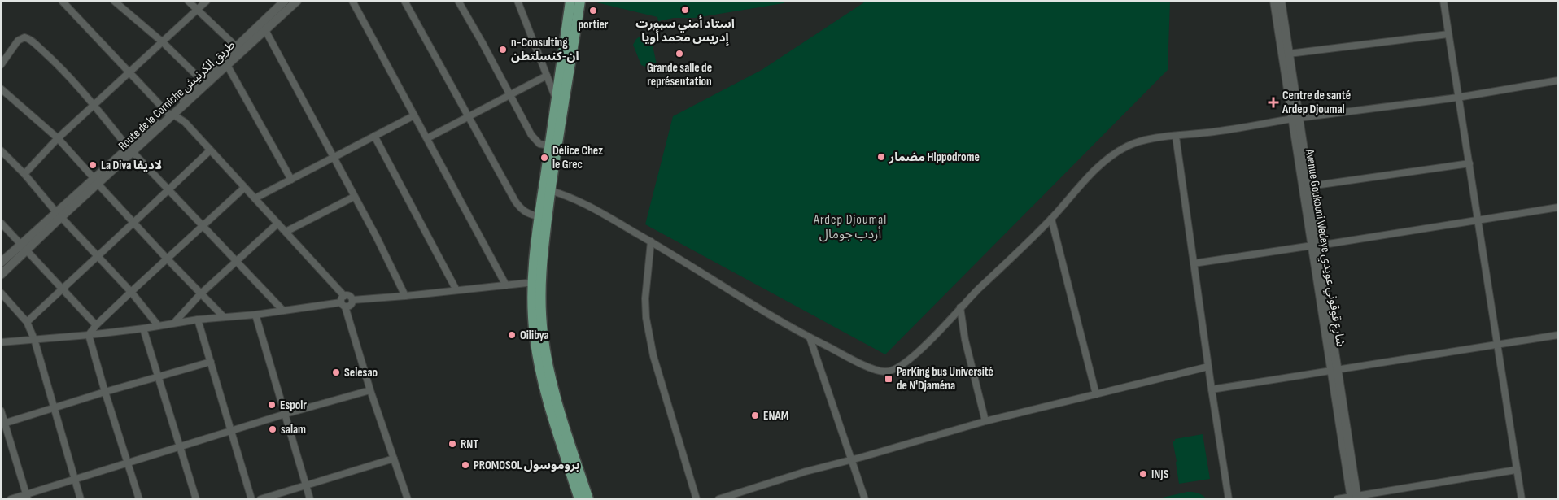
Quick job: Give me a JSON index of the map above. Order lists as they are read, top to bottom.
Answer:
{
  "streets": {
    "street": ["Route de la Corniche طريق الكرنيش", "Avenue Goukouni Wedeye شارع قوقوني عويدي"]
  },
  "districts": ["Ardep Djoumal أردب جومال"],
  "places": {
    "other": [
      "استاد أمني سبورت إدريس محمد أويا",
      "portier",
      "n-Consulting ان-كنسلتطن",
      "Grande salle de représentation",
      "مضمار Hippodrome",
      "Délice Chez le Grec",
      "La Diva لاديفا",
      "Oilibya",
      "Selesao",
      "Espoir",
      "ENAM",
      "salam",
      "RNT",
      "PROMOSOL بروموسول",
      "INJS"
    ],
    "health": ["Centre de santé Ardep Djoumal"],
    "transit": ["ParKing bus Université de N'Djaména"]
  }
}
